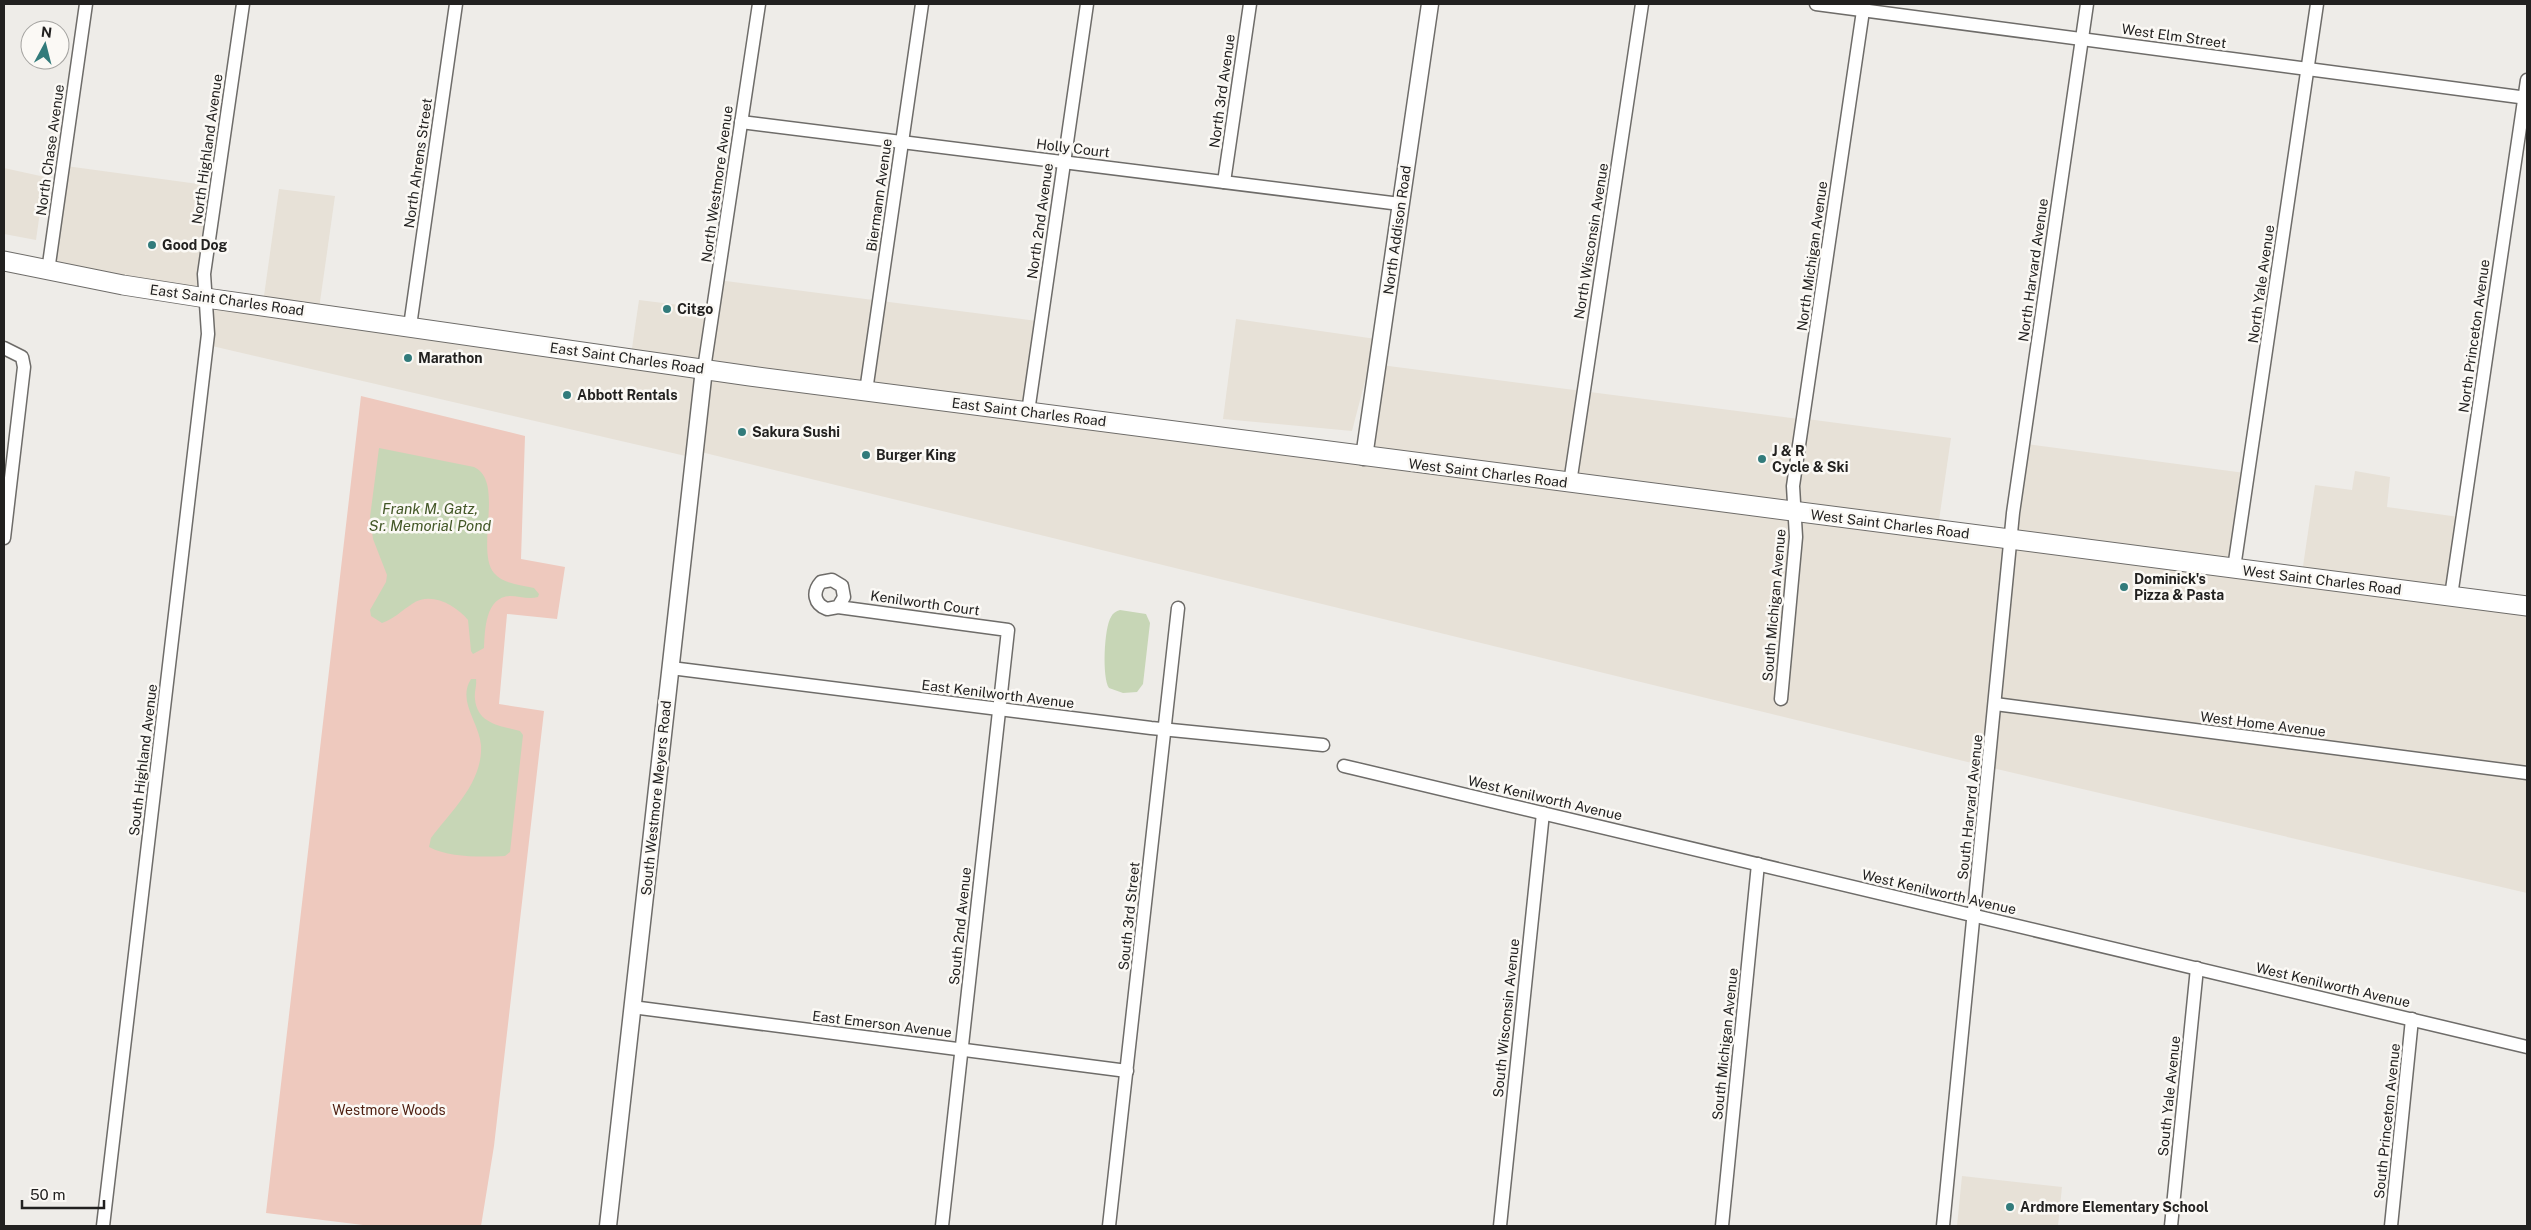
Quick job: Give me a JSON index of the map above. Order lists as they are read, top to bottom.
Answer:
{
  "streets": {
    "main road": ["East Saint Charles Road", "West Saint Charles Road"],
    "street": [
      "West Elm Street",
      "North 3rd Avenue",
      "Holly Court",
      "North Highland Avenue",
      "North Chase Avenue",
      "North Ahrens Street",
      "North Westmore Avenue",
      "Biermann Avenue",
      "North 2nd Avenue",
      "North Addison Road",
      "North Wisconsin Avenue",
      "North Michigan Avenue",
      "North Harvard Avenue",
      "North Yale Avenue",
      "North Princeton Avenue",
      "Kenilworth Court",
      "South Michigan Avenue",
      "East Kenilworth Avenue",
      "West Home Avenue",
      "South Highland Avenue",
      "South Westmore Meyers Road",
      "West Kenilworth Avenue",
      "South Harvard Avenue",
      "South 3rd Street",
      "South 2nd Avenue",
      "South Wisconsin Avenue",
      "East Emerson Avenue",
      "South Yale Avenue",
      "South Princeton Avenue"
    ]
  },
  "crossings": [
    ["West Elm Street", "North Michigan Avenue"],
    ["West Elm Street", "North Harvard Avenue"],
    ["West Elm Street", "North Yale Avenue"],
    ["West Elm Street", "North Princeton Avenue"],
    ["North 3rd Avenue", "Holly Court"],
    ["Holly Court", "North Westmore Avenue"],
    ["Holly Court", "Biermann Avenue"],
    ["Holly Court", "North 2nd Avenue"],
    ["Holly Court", "North Addison Road"],
    ["North Highland Avenue", "East Saint Charles Road"],
    ["North Highland Avenue", "South Highland Avenue"],
    ["North Chase Avenue", "East Saint Charles Road"],
    ["North Ahrens Street", "East Saint Charles Road"],
    ["North Westmore Avenue", "East Saint Charles Road"],
    ["North Westmore Avenue", "South Westmore Meyers Road"],
    ["Biermann Avenue", "East Saint Charles Road"],
    ["North 2nd Avenue", "East Saint Charles Road"],
    ["North Addison Road", "West Saint Charles Road"],
    ["North Wisconsin Avenue", "West Saint Charles Road"],
    ["North Michigan Avenue", "West Saint Charles Road"],
    ["North Michigan Avenue", "South Michigan Avenue"],
    ["North Harvard Avenue", "West Saint Charles Road"],
    ["North Harvard Avenue", "South Harvard Avenue"],
    ["North Yale Avenue", "West Saint Charles Road"],
    ["East Saint Charles Road", "West Saint Charles Road"],
    ["East Saint Charles Road", "South Highland Avenue"],
    ["East Saint Charles Road", "South Westmore Meyers Road"],
    ["North Princeton Avenue", "West Saint Charles Road"],
    ["West Saint Charles Road", "South Michigan Avenue"],
    ["West Saint Charles Road", "South Harvard Avenue"],
    ["Kenilworth Court", "South 2nd Avenue"],
    ["South Michigan Avenue", "West Kenilworth Avenue"],
    ["East Kenilworth Avenue", "South Westmore Meyers Road"],
    ["East Kenilworth Avenue", "South 3rd Street"],
    ["East Kenilworth Avenue", "South 2nd Avenue"],
    ["West Home Avenue", "South Harvard Avenue"],
    ["South Westmore Meyers Road", "East Emerson Avenue"],
    ["West Kenilworth Avenue", "South Harvard Avenue"],
    ["West Kenilworth Avenue", "South Wisconsin Avenue"],
    ["West Kenilworth Avenue", "South Yale Avenue"],
    ["West Kenilworth Avenue", "South Princeton Avenue"],
    ["South 3rd Street", "East Emerson Avenue"],
    ["South 2nd Avenue", "East Emerson Avenue"]
  ],
  "water": ["Frank M. Gatz, Sr. Memorial Pond"],
  "parks": ["Westmore Woods"],
  "places": [
    "Good Dog",
    "Citgo",
    "Marathon",
    "Abbott Rentals",
    "Sakura Sushi",
    "Burger King",
    "J & R Cycle & Ski",
    "Dominick's Pizza & Pasta",
    "Ardmore Elementary School"
  ],
  "scale_bar": "50 m",
  "north": "top"
}
